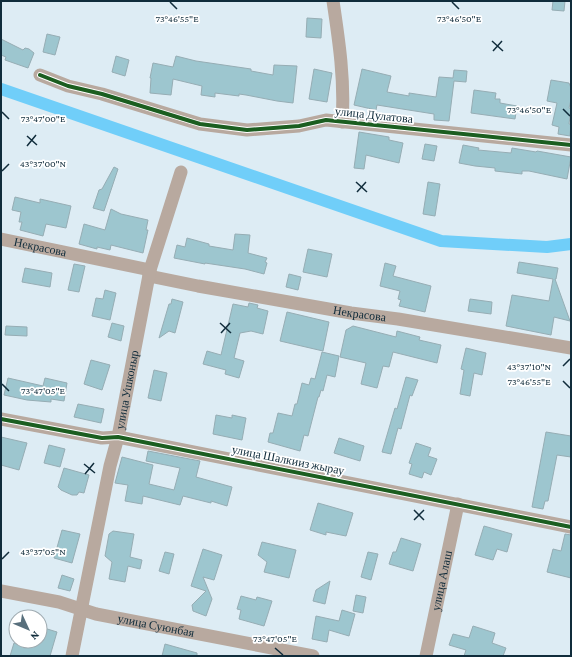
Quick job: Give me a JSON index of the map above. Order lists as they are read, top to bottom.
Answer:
{
  "streets": {
    "street": [
      "улица Дулатова",
      "Некрасова",
      "улица Ушконыр",
      "улица Шалкииз жырау",
      "улица Алаш",
      "улица Суюнбая"
    ]
  },
  "crossings": [
    ["Некрасова", "улица Ушконыр"],
    ["улица Ушконыр", "улица Шалкииз жырау"],
    ["улица Ушконыр", "улица Суюнбая"],
    ["улица Шалкииз жырау", "улица Алаш"]
  ],
  "north": "bottom right",
  "coordinates": [
    "73°46'55\"E",
    "73°46'50\"E",
    "73°47'00\"E",
    "43°37'00\"N",
    "43°37'10\"N",
    "73°47'05\"E",
    "43°37'05\"N"
  ]
}
